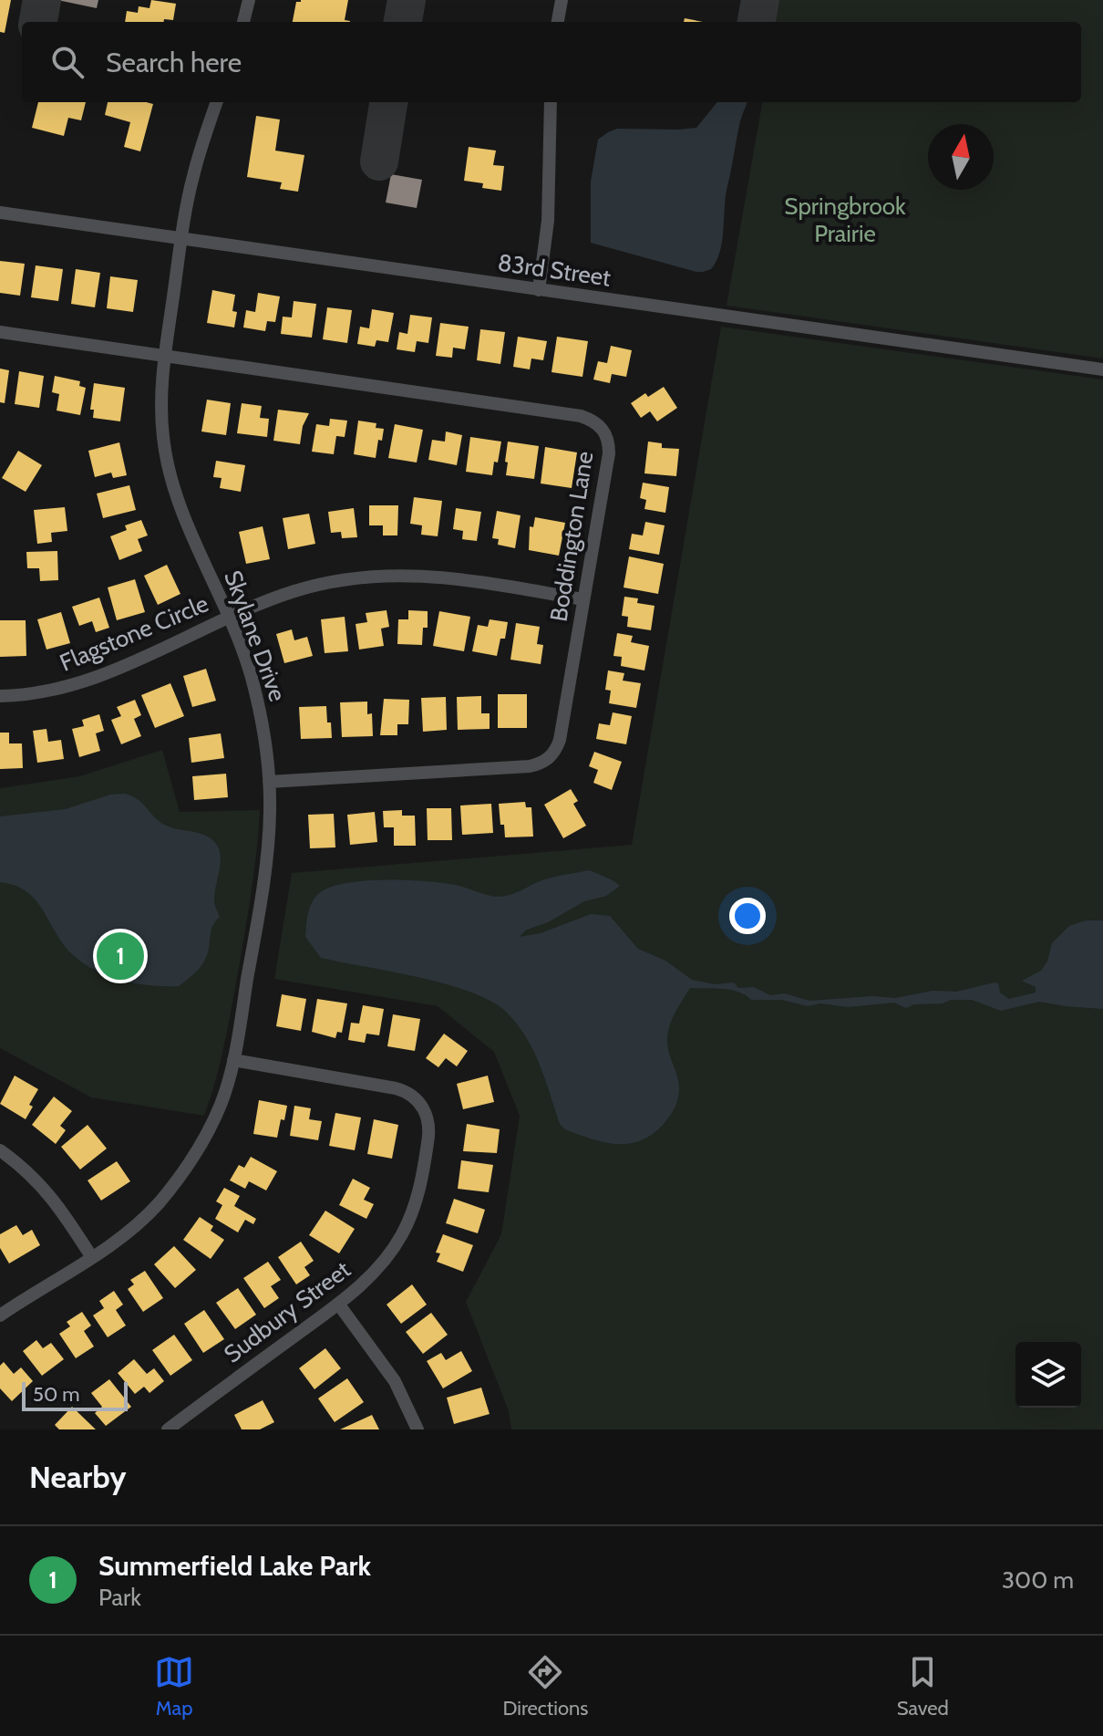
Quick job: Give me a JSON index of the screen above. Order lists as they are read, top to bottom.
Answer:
{
  "streets": {
    "street": [
      "83rd Street",
      "Boddington Lane",
      "Flagstone Circle",
      "Skylane Drive",
      "Sudbury Street"
    ]
  },
  "crossings": [
    ["83rd Street", "Skylane Drive"],
    ["Boddington Lane", "Flagstone Circle"],
    ["Boddington Lane", "Skylane Drive"],
    ["Flagstone Circle", "Skylane Drive"],
    ["Skylane Drive", "Sudbury Street"]
  ],
  "parks": ["Springbrook Prairie"],
  "scale_bar": "50 m",
  "north": "top",
  "page": {
    "search": "Search here",
    "pins": "1",
    "scale": "50 m",
    "heading": "Nearby",
    "list": [
      {
        "mark": "1",
        "name": "Summerfield Lake Park",
        "note": "Park",
        "value": "300 m"
      }
    ],
    "nav": ["Map", "Directions", "Saved"]
  }
}
